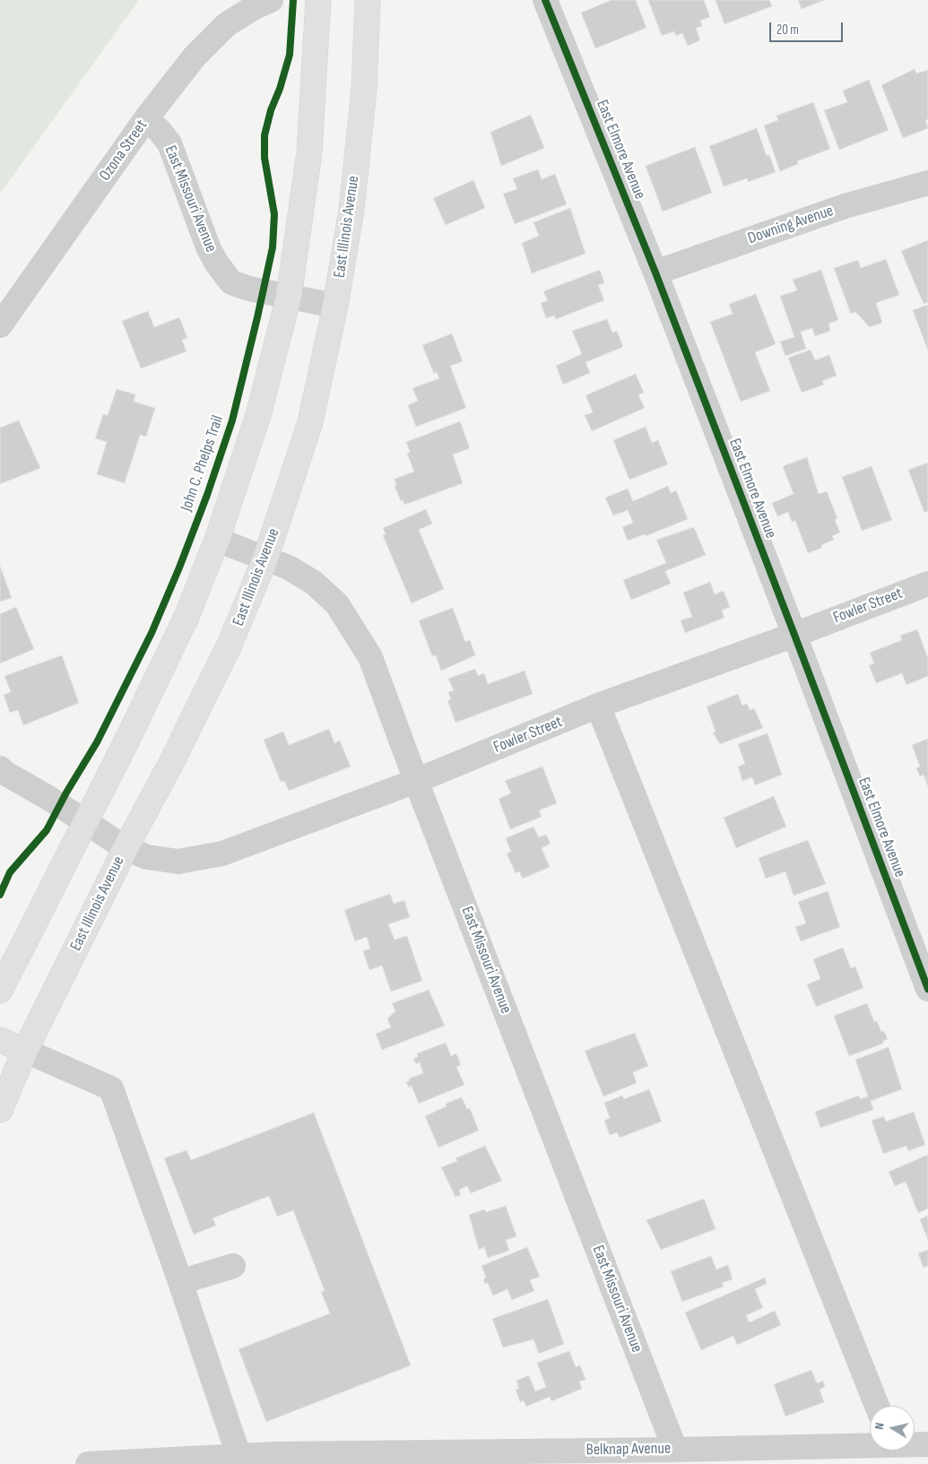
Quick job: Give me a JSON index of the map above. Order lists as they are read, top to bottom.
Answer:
{
  "streets": {
    "main road": ["East Illinois Avenue"],
    "street": [
      "East Elmore Avenue",
      "Ozona Street",
      "East Missouri Avenue",
      "Downing Avenue",
      "Fowler Street",
      "Belknap Avenue"
    ],
    "cycle path": ["John C. Phelps Trail"]
  },
  "crossings": [
    ["East Elmore Avenue", "Downing Avenue"],
    ["East Elmore Avenue", "Fowler Street"],
    ["Ozona Street", "East Missouri Avenue"],
    ["East Missouri Avenue", "East Illinois Avenue"],
    ["East Missouri Avenue", "Fowler Street"],
    ["East Missouri Avenue", "Belknap Avenue"],
    ["East Illinois Avenue", "Fowler Street"]
  ],
  "scale_bar": "20 m",
  "north": "left"
}
